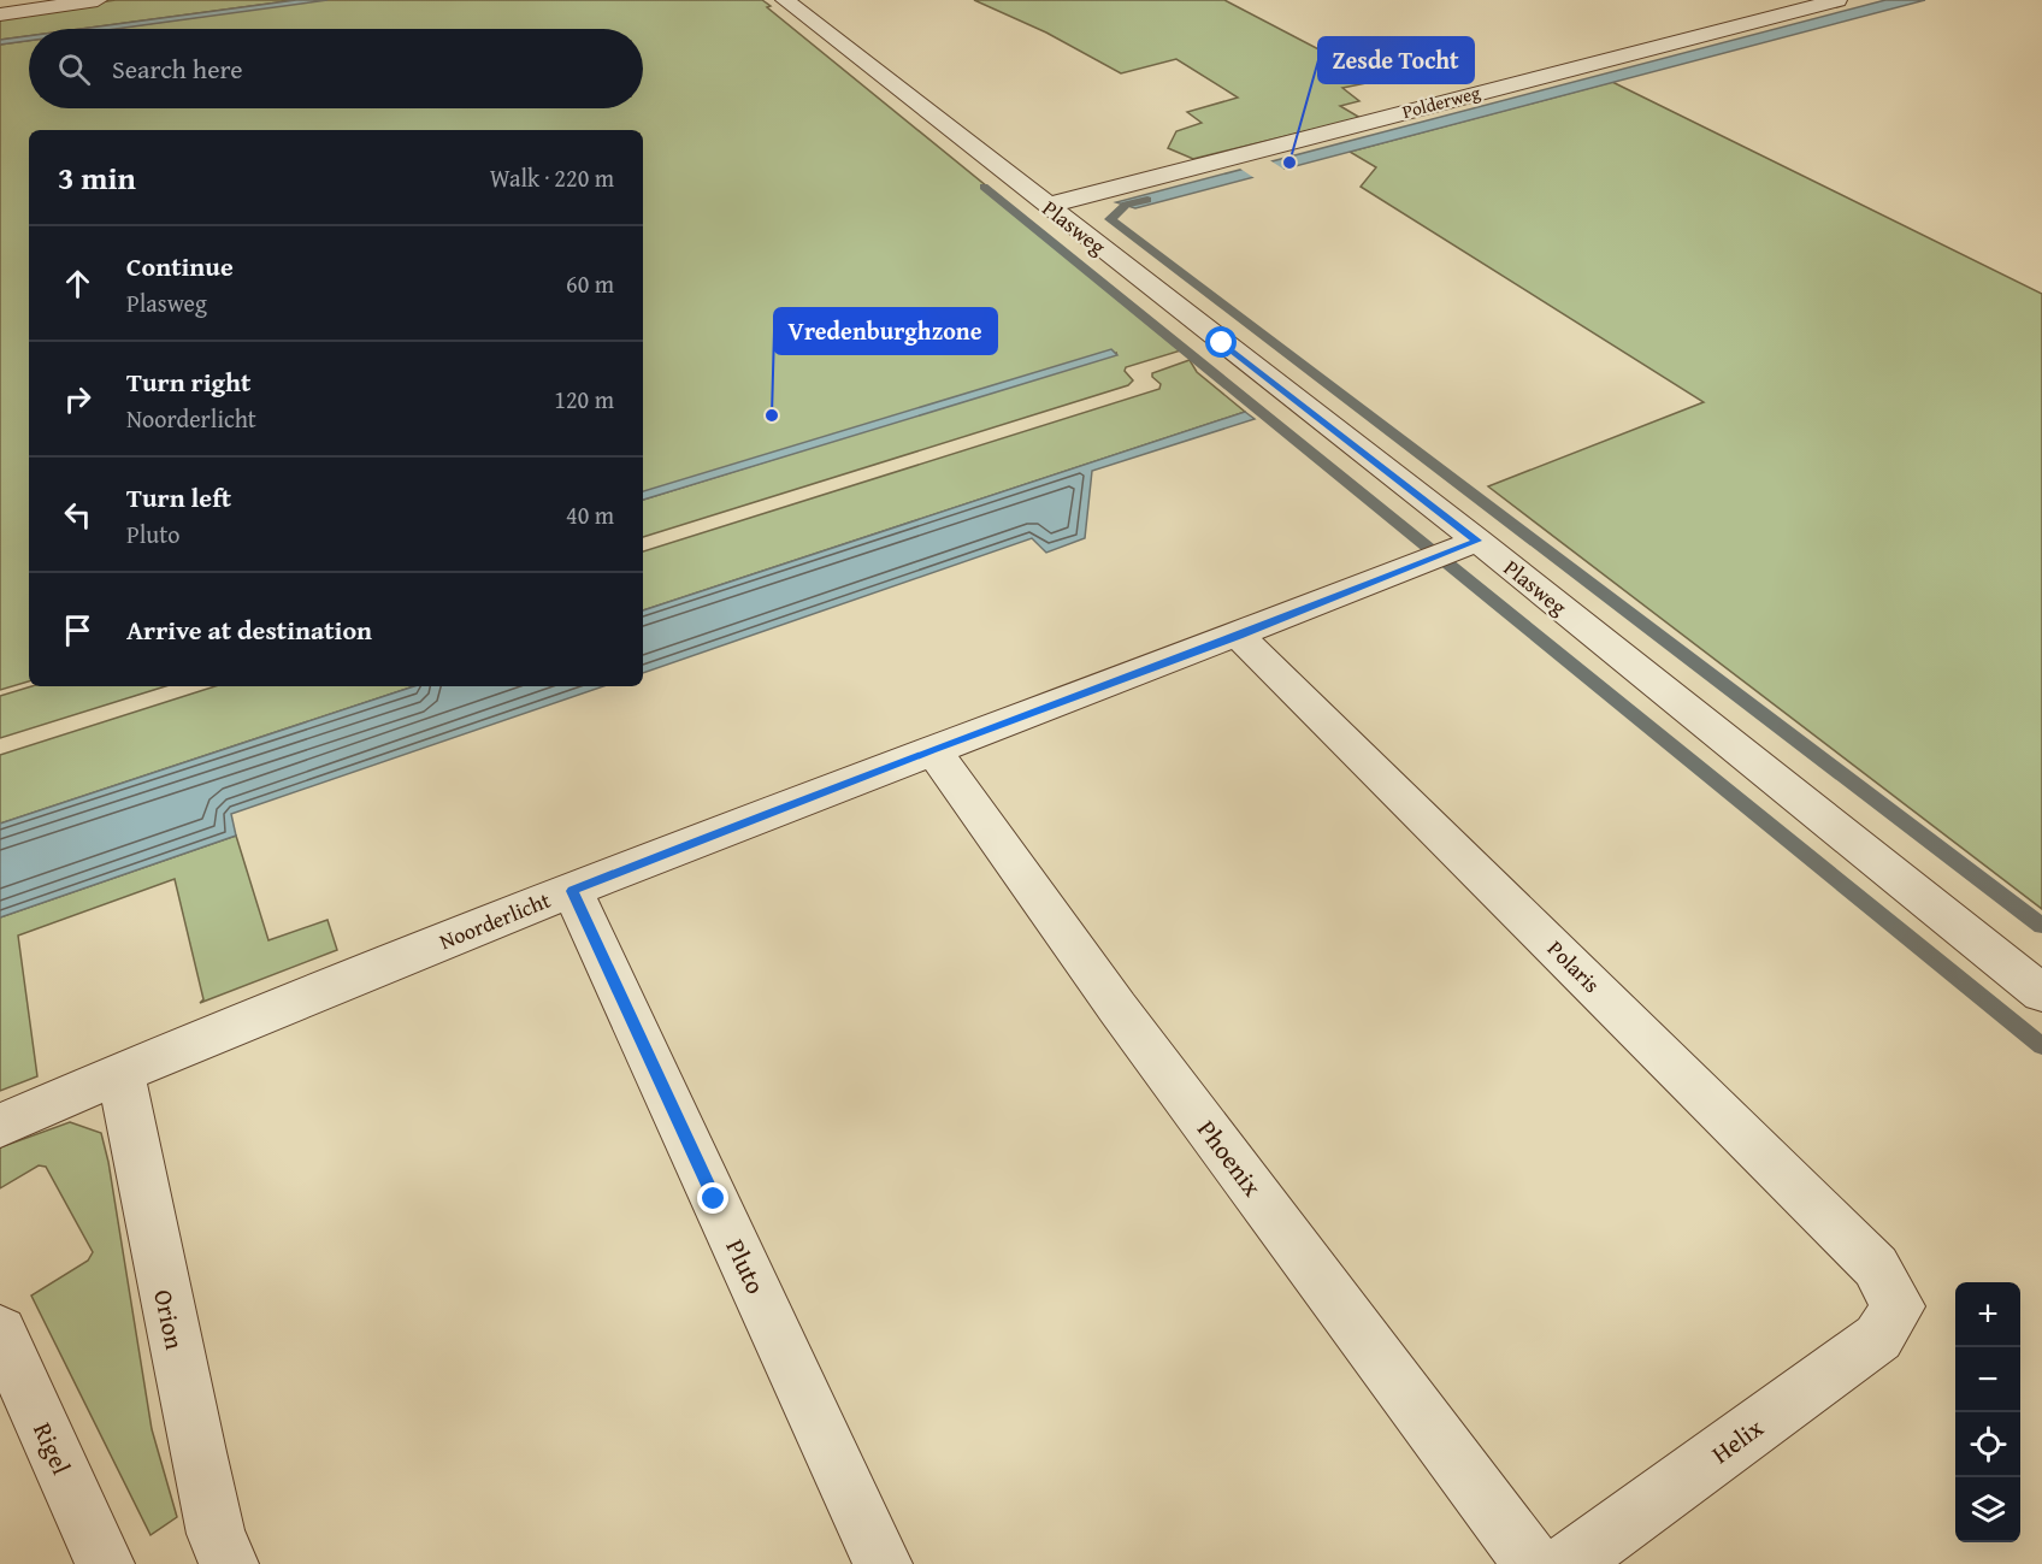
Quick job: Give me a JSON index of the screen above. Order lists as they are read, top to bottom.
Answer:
{
  "streets": {
    "street": [
      "Polderweg",
      "Plasweg",
      "Noorderlicht",
      "Polaris",
      "Phoenix",
      "Pluto",
      "Orion",
      "Helix",
      "Rigel"
    ]
  },
  "crossings": [
    ["Polderweg", "Plasweg"],
    ["Plasweg", "Noorderlicht"],
    ["Noorderlicht", "Polaris"],
    ["Noorderlicht", "Phoenix"],
    ["Noorderlicht", "Pluto"],
    ["Noorderlicht", "Orion"],
    ["Polaris", "Helix"]
  ],
  "places": ["Zesde Tocht", "Vredenburghzone"],
  "page": {
    "search": "Search here",
    "heading": ["3 min", "Walk · 220 m"],
    "list": [
      ["Continue", "Plasweg", "60 m"],
      ["Turn right", "Noorderlicht", "120 m"],
      ["Turn left", "Pluto", "40 m"],
      "Arrive at destination"
    ],
    "map_buttons": ["+", "−"]
  }
}
